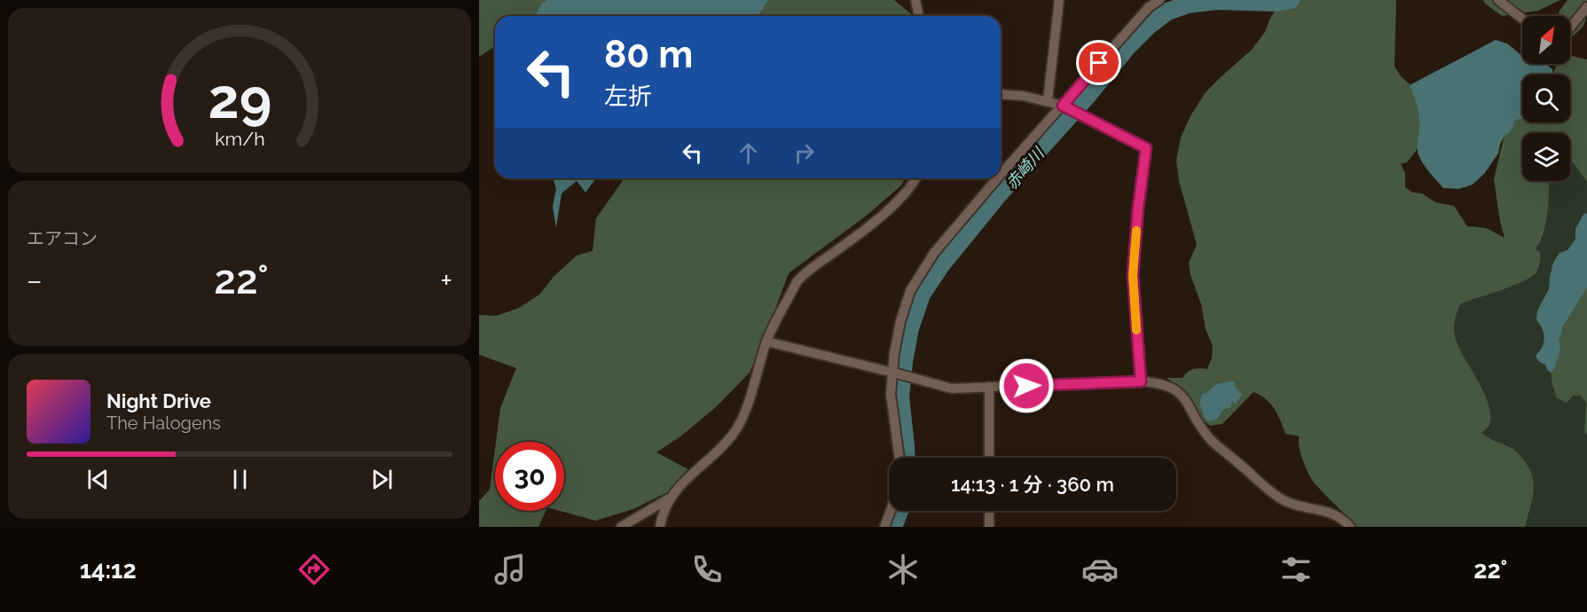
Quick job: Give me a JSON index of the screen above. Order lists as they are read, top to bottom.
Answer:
{
  "water": ["赤崎川"],
  "north": "top right",
  "page": {
    "turn": ["80 m", "左折"],
    "tile": "エアコン",
    "heat": ["−", "22°", "+"],
    "song": ["Night Drive", "The Halogens"],
    "limit": "30",
    "trip": "14:13 · 1 分 · 360 m",
    "tabs": ["14:12", "22°"],
    "gauge": ["29", "km/h"]
  }
}
